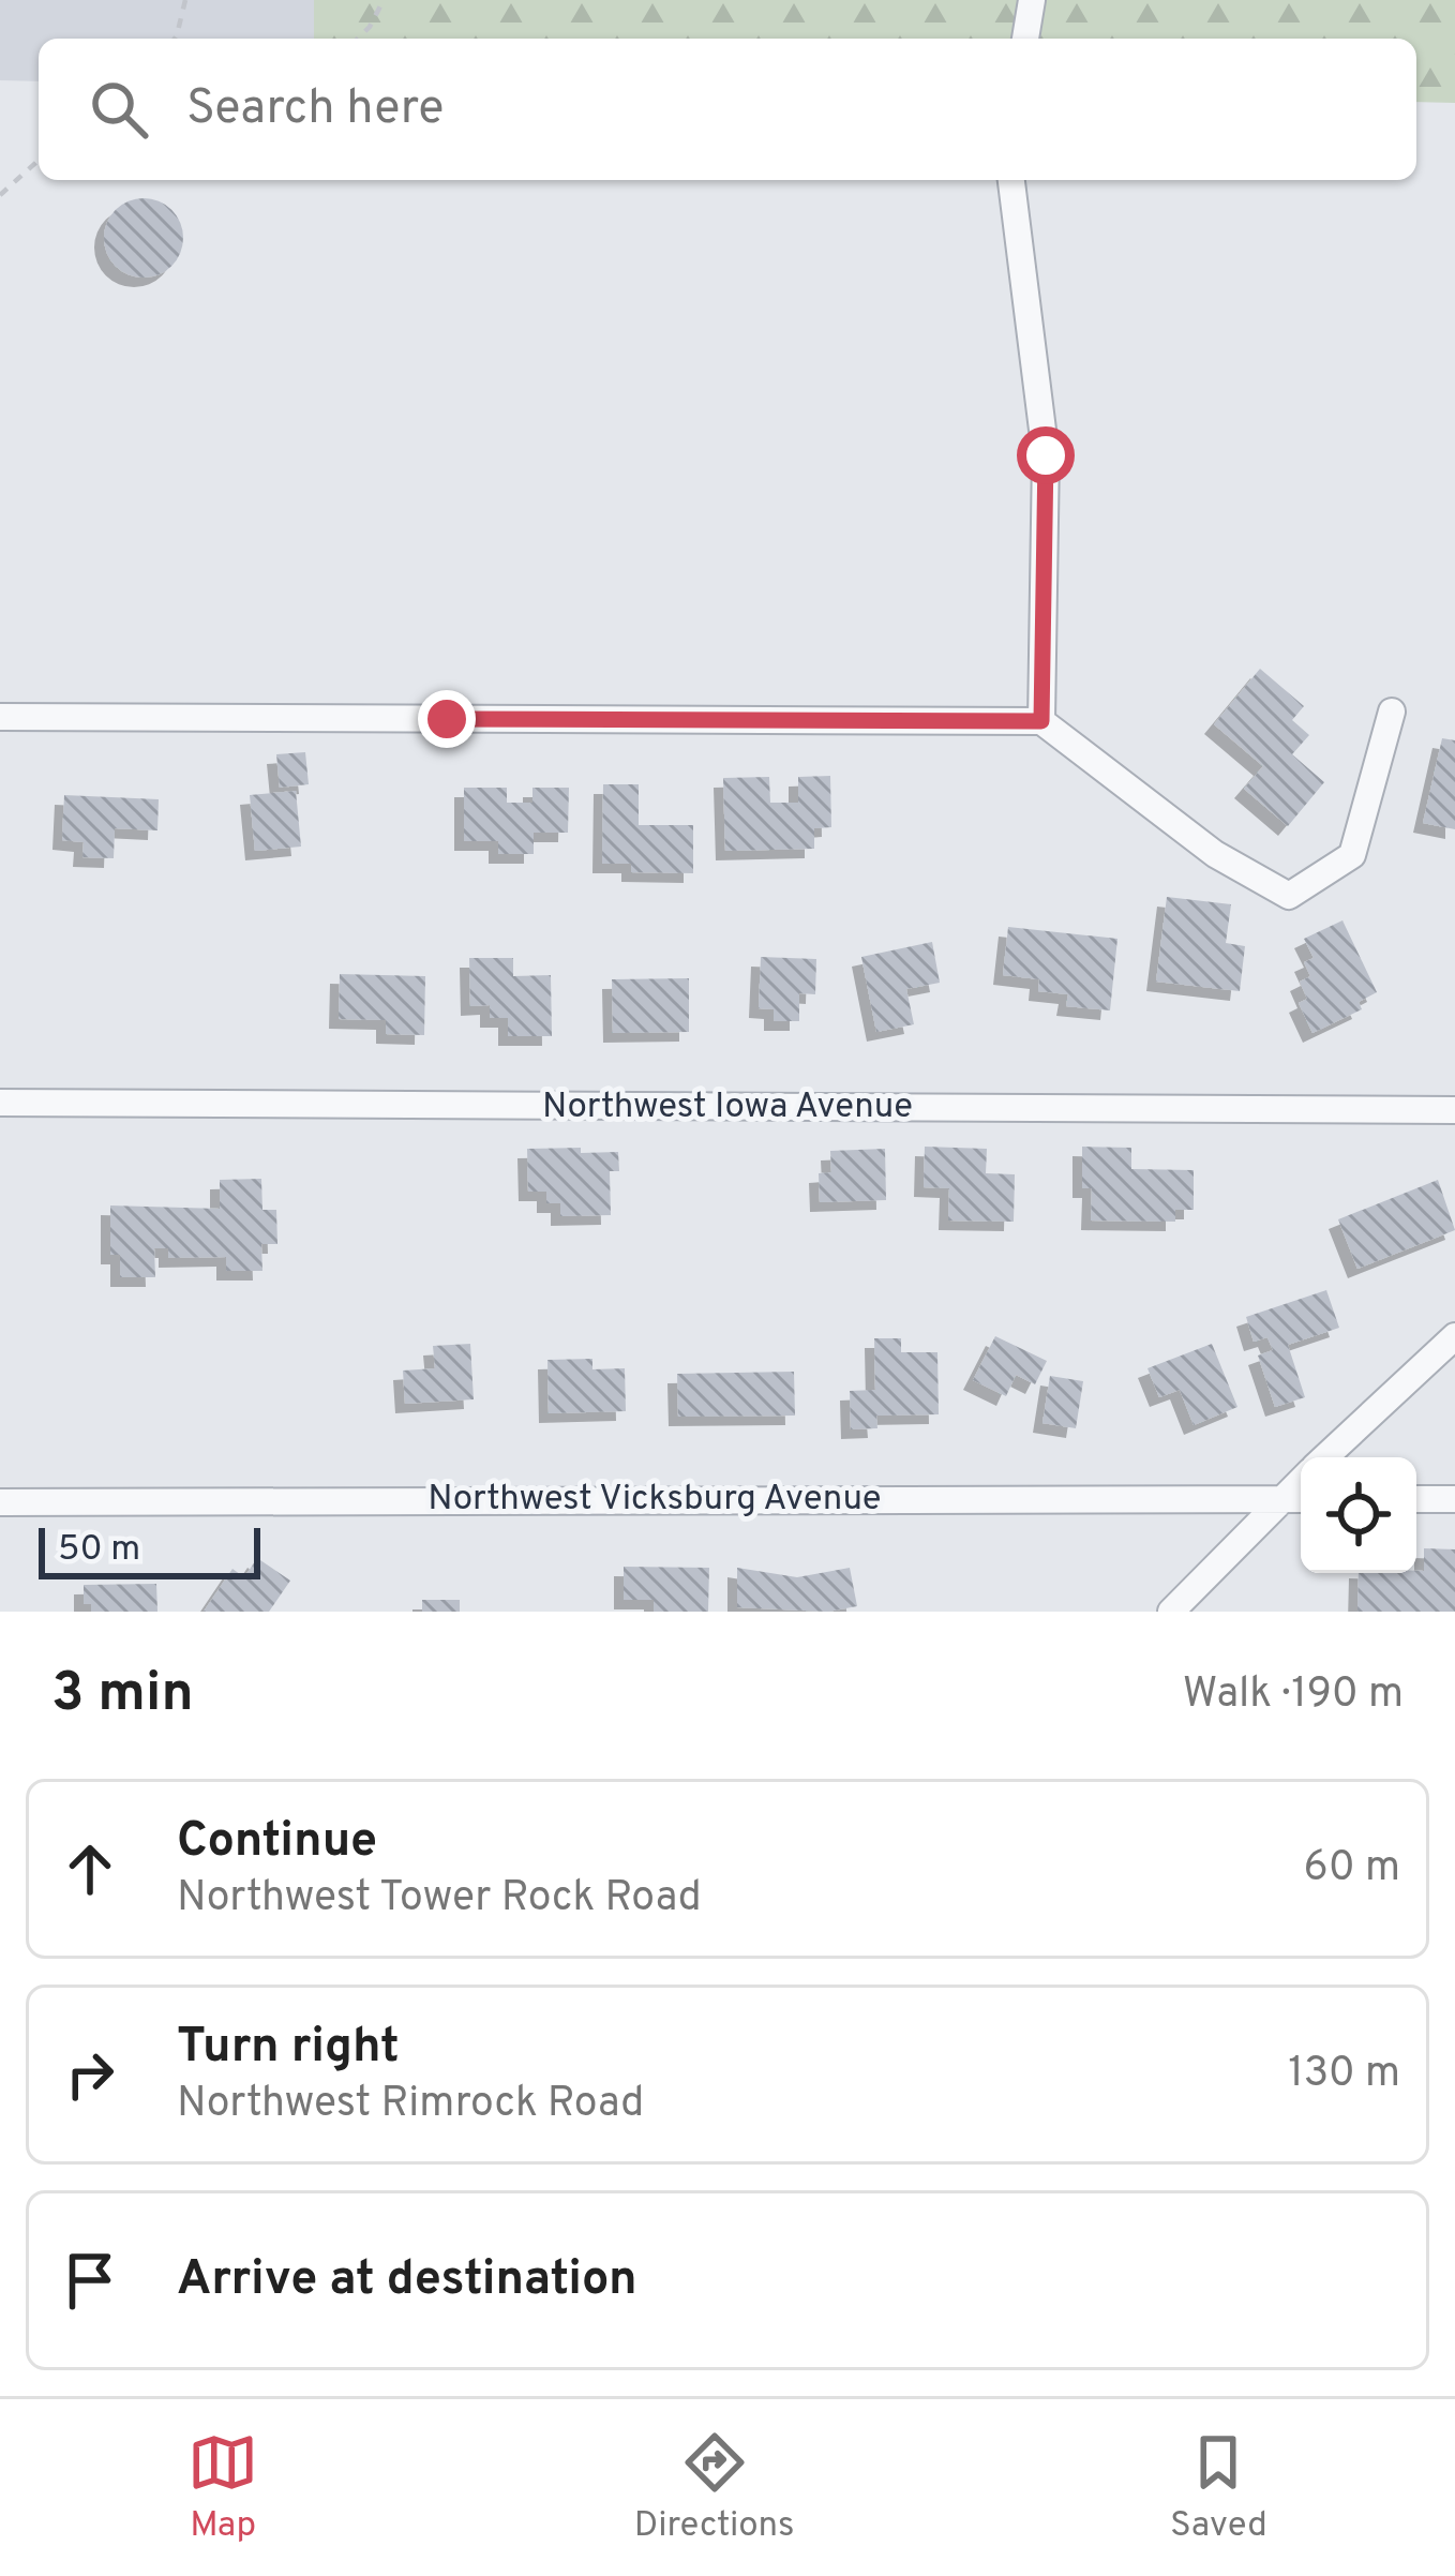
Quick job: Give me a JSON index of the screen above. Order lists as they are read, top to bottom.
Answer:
{
  "streets": {
    "street": ["Northwest Iowa Avenue", "Northwest Vicksburg Avenue"]
  },
  "scale_bar": "50 m",
  "page": {
    "search": "Search here",
    "scale": "50 m",
    "heading": ["3 min", "Walk · 190 m"],
    "list": [
      ["Continue", "Northwest Tower Rock Road", "60 m"],
      ["Turn right", "Northwest Rimrock Road", "130 m"],
      "Arrive at destination"
    ],
    "nav": ["Map", "Directions", "Saved"]
  }
}
